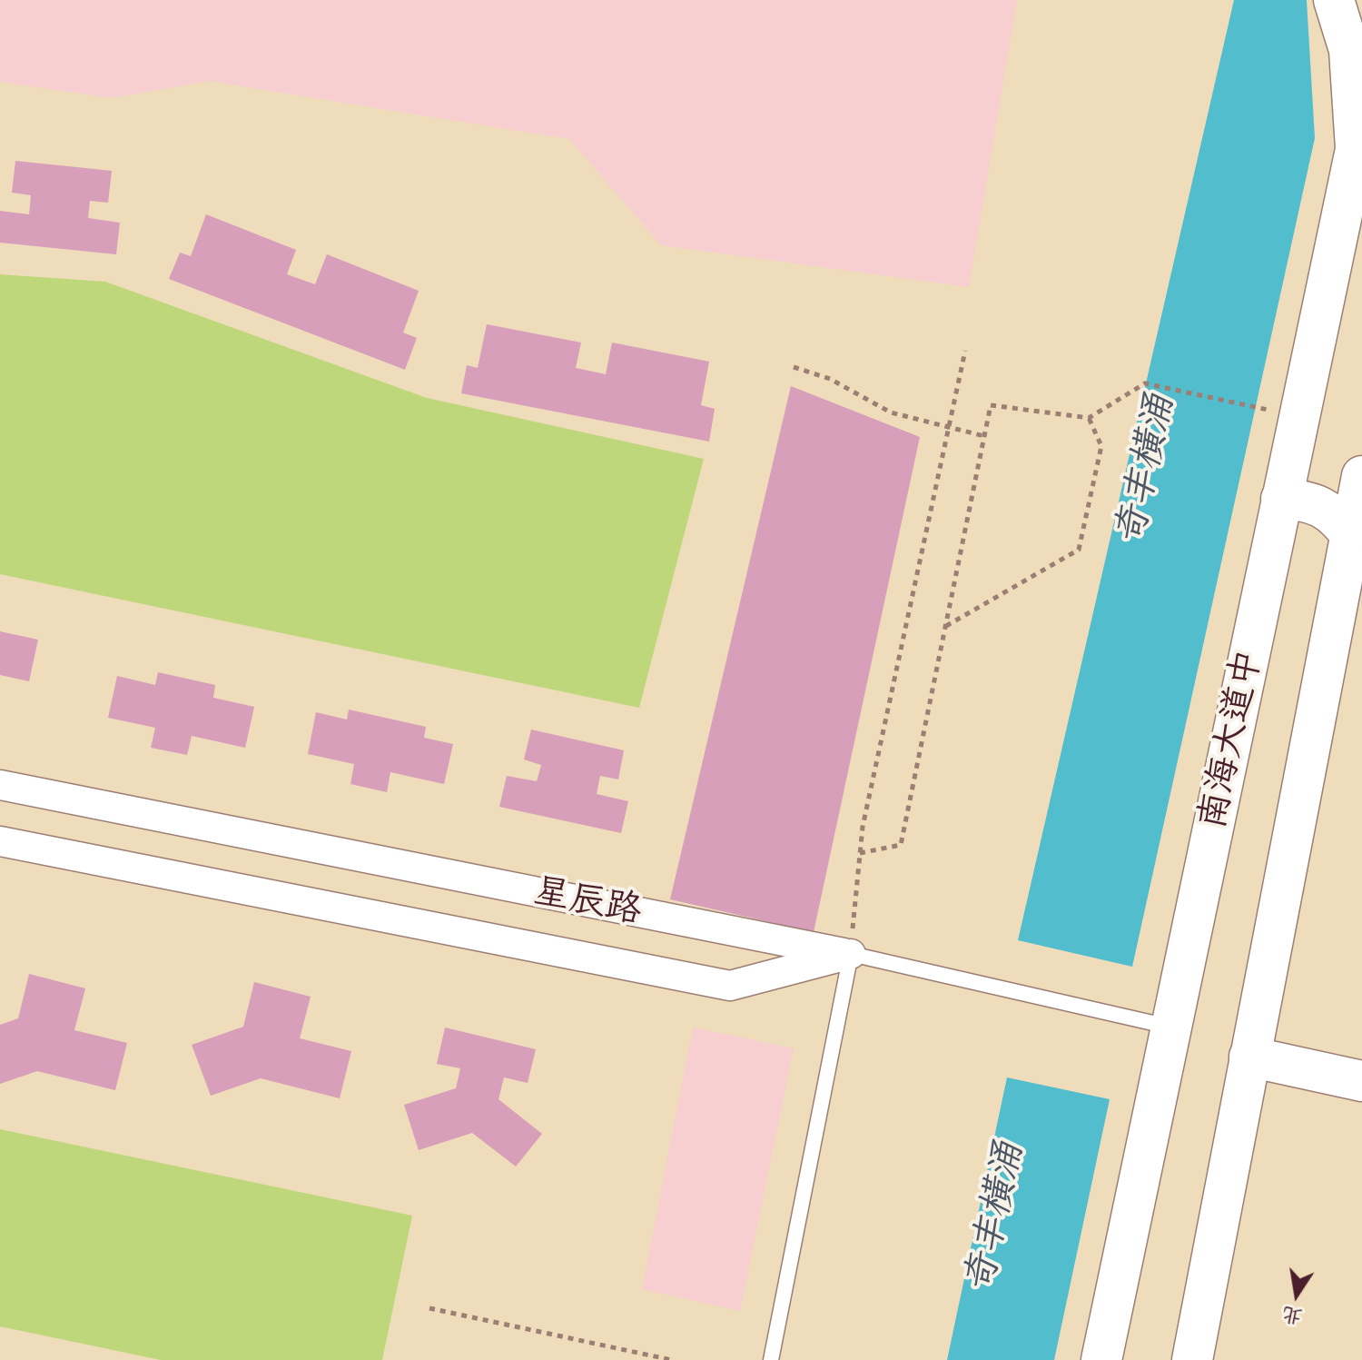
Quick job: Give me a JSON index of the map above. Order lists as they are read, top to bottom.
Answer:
{
  "streets": {
    "main road": ["南海大道中"],
    "street": ["星辰路"]
  },
  "crossings": [
    ["南海大道中", "星辰路"]
  ],
  "water": ["奇丰横涌"],
  "north": "bottom"
}
